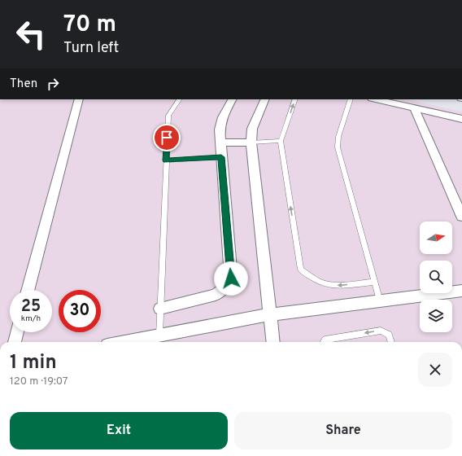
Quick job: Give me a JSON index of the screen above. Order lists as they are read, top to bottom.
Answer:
{
  "north": "right",
  "page": {
    "turn": ["70 m", "Turn left"],
    "then": "Then",
    "speed": "25 km/h",
    "limit": "30",
    "heading": ["1 min", "120 m · 19:07"],
    "buttons": ["Exit", "Share"]
  }
}
